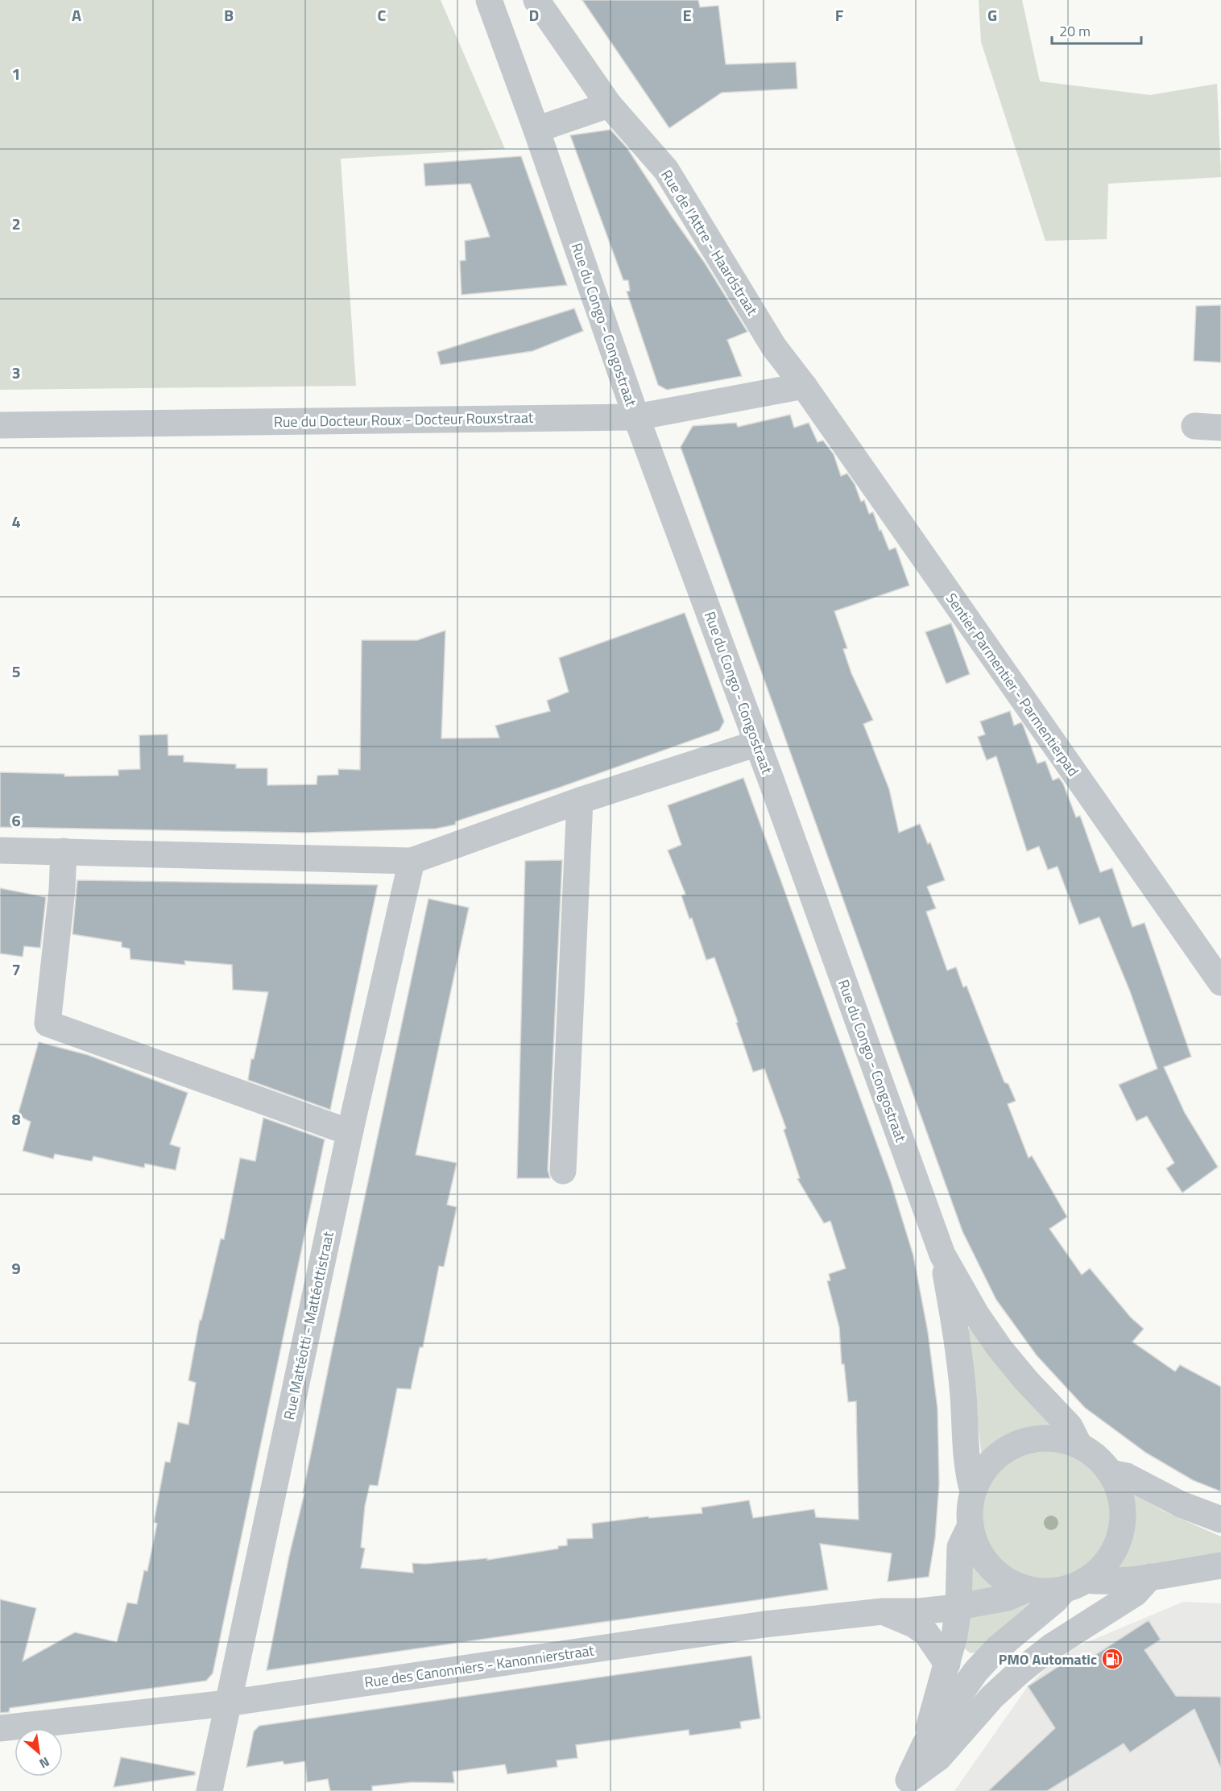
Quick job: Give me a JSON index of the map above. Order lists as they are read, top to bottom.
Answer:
{
  "streets": {
    "street": [
      "Rue de l'Attre - Haardstraat",
      "Rue du Congo - Congostraat",
      "Rue du Docteur Roux - Docteur Rouxstraat",
      "Sentier Parmentier - Parmentierpad",
      "Rue Mattéotti - Mattéottistraat",
      "Rue des Canonniers - Kanonnierstraat"
    ]
  },
  "crossings": [
    ["Rue de l'Attre - Haardstraat", "Rue du Docteur Roux - Docteur Rouxstraat"],
    ["Rue de l'Attre - Haardstraat", "Sentier Parmentier - Parmentierpad"],
    ["Rue du Congo - Congostraat", "Rue du Docteur Roux - Docteur Rouxstraat"],
    ["Rue du Congo - Congostraat", "Rue des Canonniers - Kanonnierstraat"],
    ["Rue du Docteur Roux - Docteur Rouxstraat", "Sentier Parmentier - Parmentierpad"],
    ["Rue Mattéotti - Mattéottistraat", "Rue des Canonniers - Kanonnierstraat"]
  ],
  "places": {
    "fuel station": ["PMO Automatic"]
  },
  "scale_bar": "20 m",
  "north": "bottom right",
  "grid": {
    "columns": [
      "A",
      "B",
      "C",
      "D",
      "E",
      "F",
      "G"
    ],
    "rows": [
      "1",
      "2",
      "3",
      "4",
      "5",
      "6",
      "7",
      "8",
      "9"
    ]
  }
}
